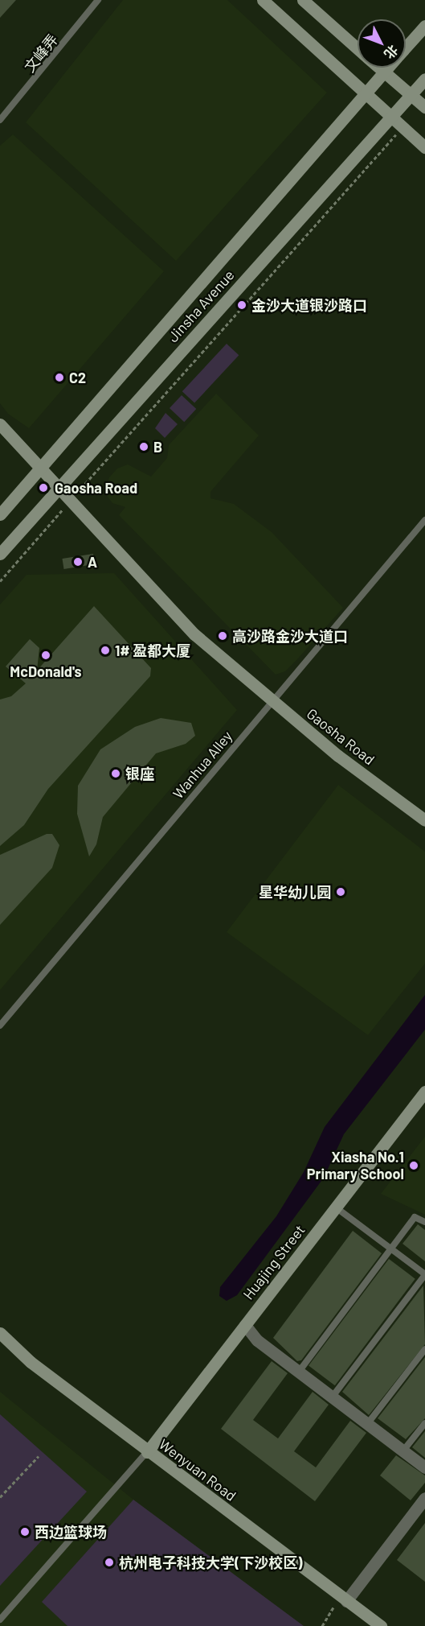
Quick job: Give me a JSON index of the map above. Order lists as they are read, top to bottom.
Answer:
{
  "streets": {
    "main road": [
      "Jinsha Avenue",
      "Gaosha Road",
      "Huajing Street",
      "Wenyuan Road"
    ],
    "lane": ["文峰弄", "Wanhua Alley"]
  },
  "crossings": [
    ["Jinsha Avenue", "Gaosha Road"],
    ["Gaosha Road", "Wanhua Alley"],
    ["Huajing Street", "Wenyuan Road"]
  ],
  "places": [
    "金沙大道银沙路口",
    "C2",
    "B",
    "Gaosha Road",
    "A",
    "高沙路金沙大道口",
    "1# 盈都大厦",
    "McDonald's",
    "银座",
    "星华幼儿园",
    "Xiasha No.1 Primary School",
    "西边篮球场",
    "杭州电子科技大学(下沙校区)"
  ],
  "north": "bottom right"
}
